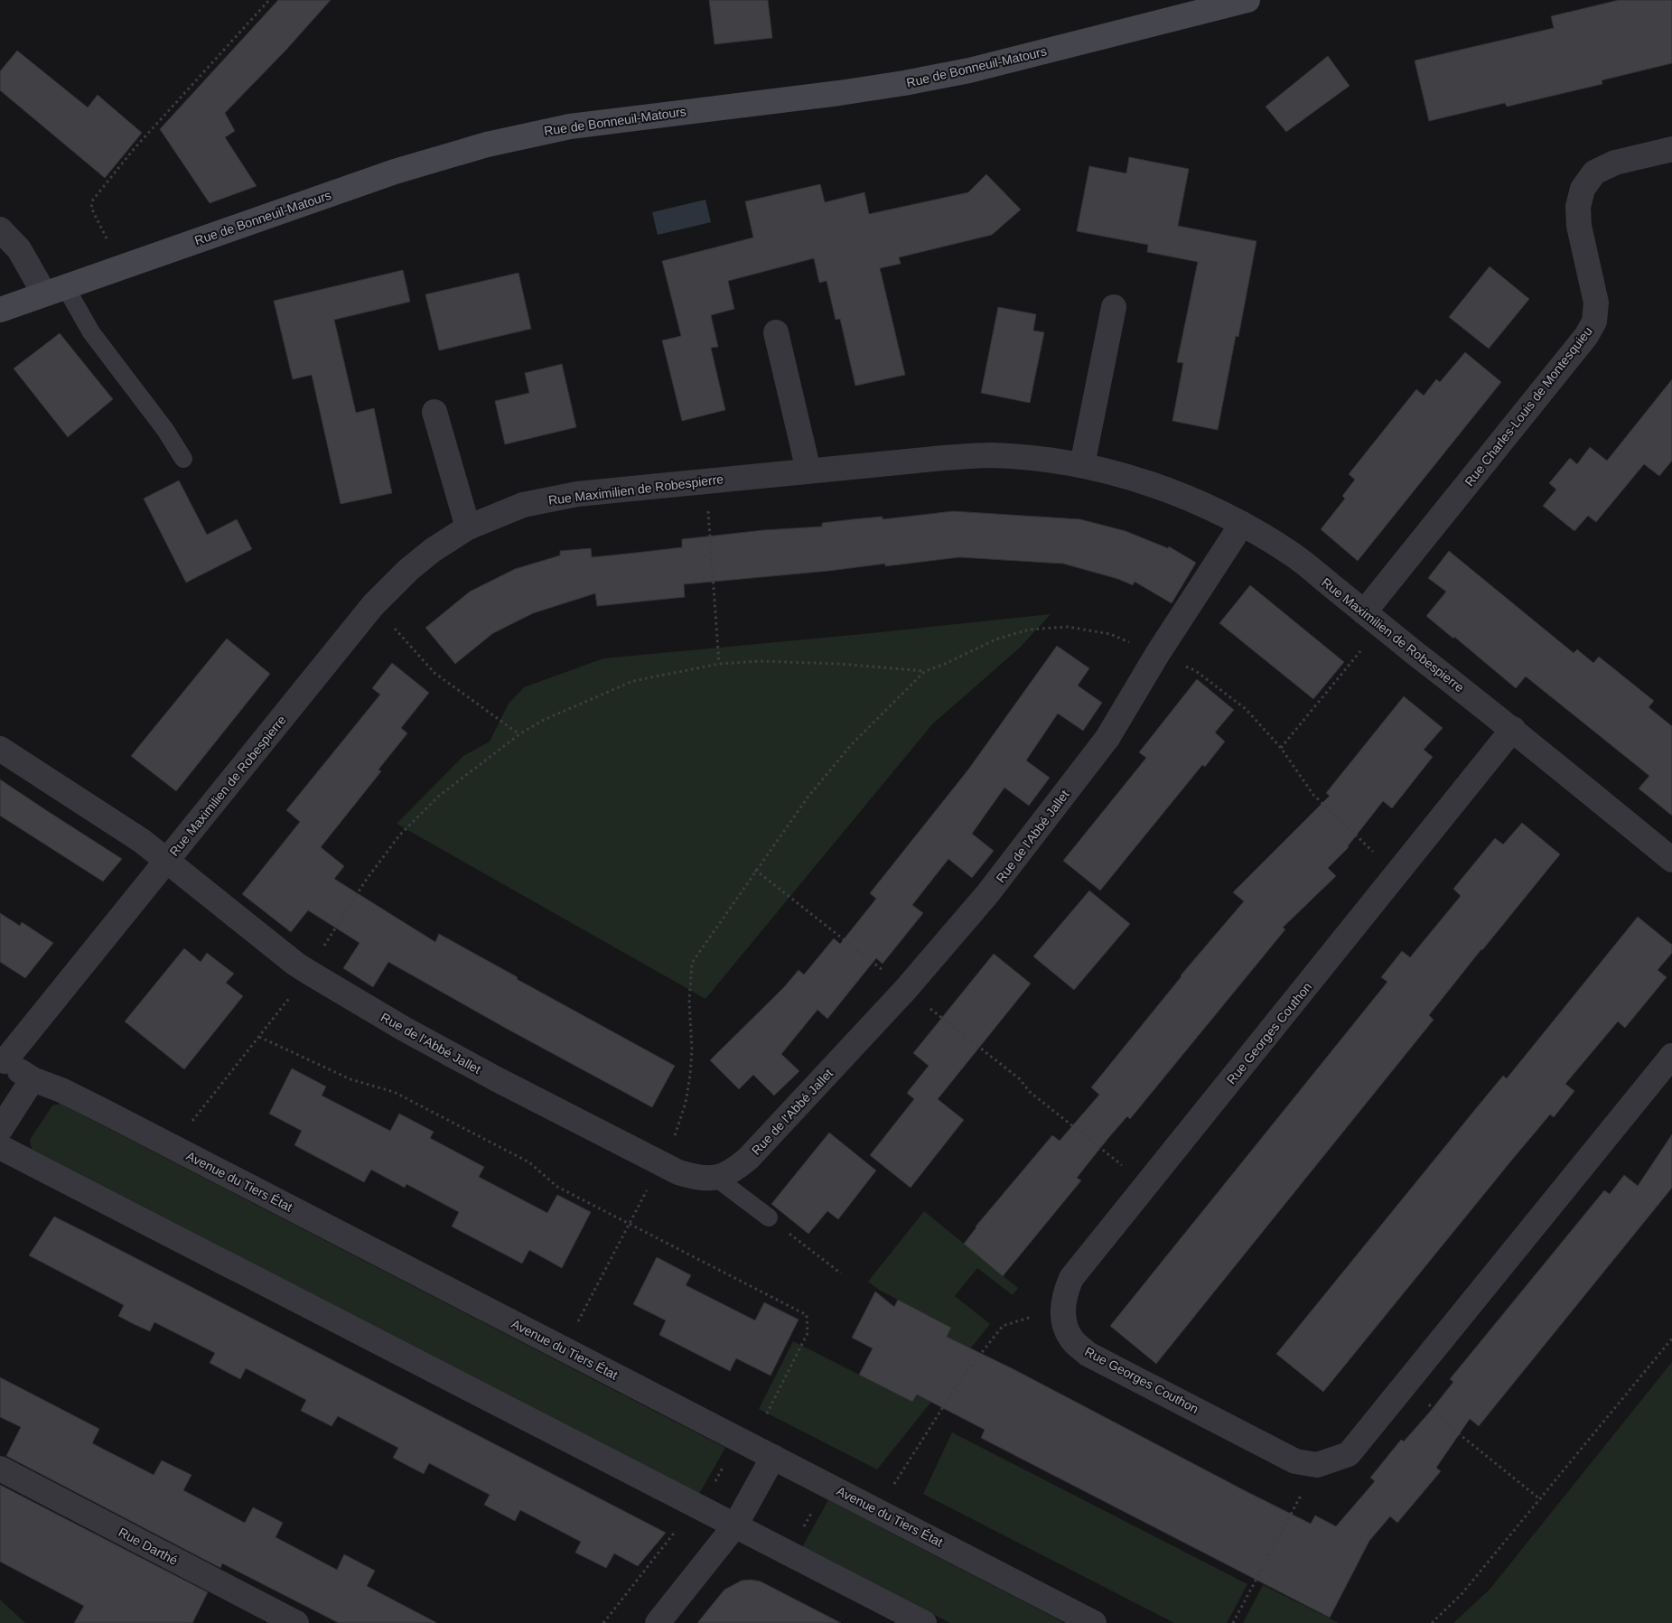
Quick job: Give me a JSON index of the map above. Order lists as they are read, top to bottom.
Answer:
{
  "streets": {
    "main road": ["Rue de Bonneuil-Matours"],
    "street": [
      "Rue Charles-Louis de Montesquieu",
      "Rue Maximilien de Robespierre",
      "Rue de l'Abbé Jallet",
      "Rue Georges Couthon",
      "Avenue du Tiers État",
      "Rue Darthé"
    ]
  },
  "crossings": [
    ["Rue Charles-Louis de Montesquieu", "Rue Maximilien de Robespierre"],
    ["Rue Maximilien de Robespierre", "Rue de l'Abbé Jallet"],
    ["Rue Maximilien de Robespierre", "Rue Georges Couthon"],
    ["Rue Maximilien de Robespierre", "Avenue du Tiers État"]
  ]
}
